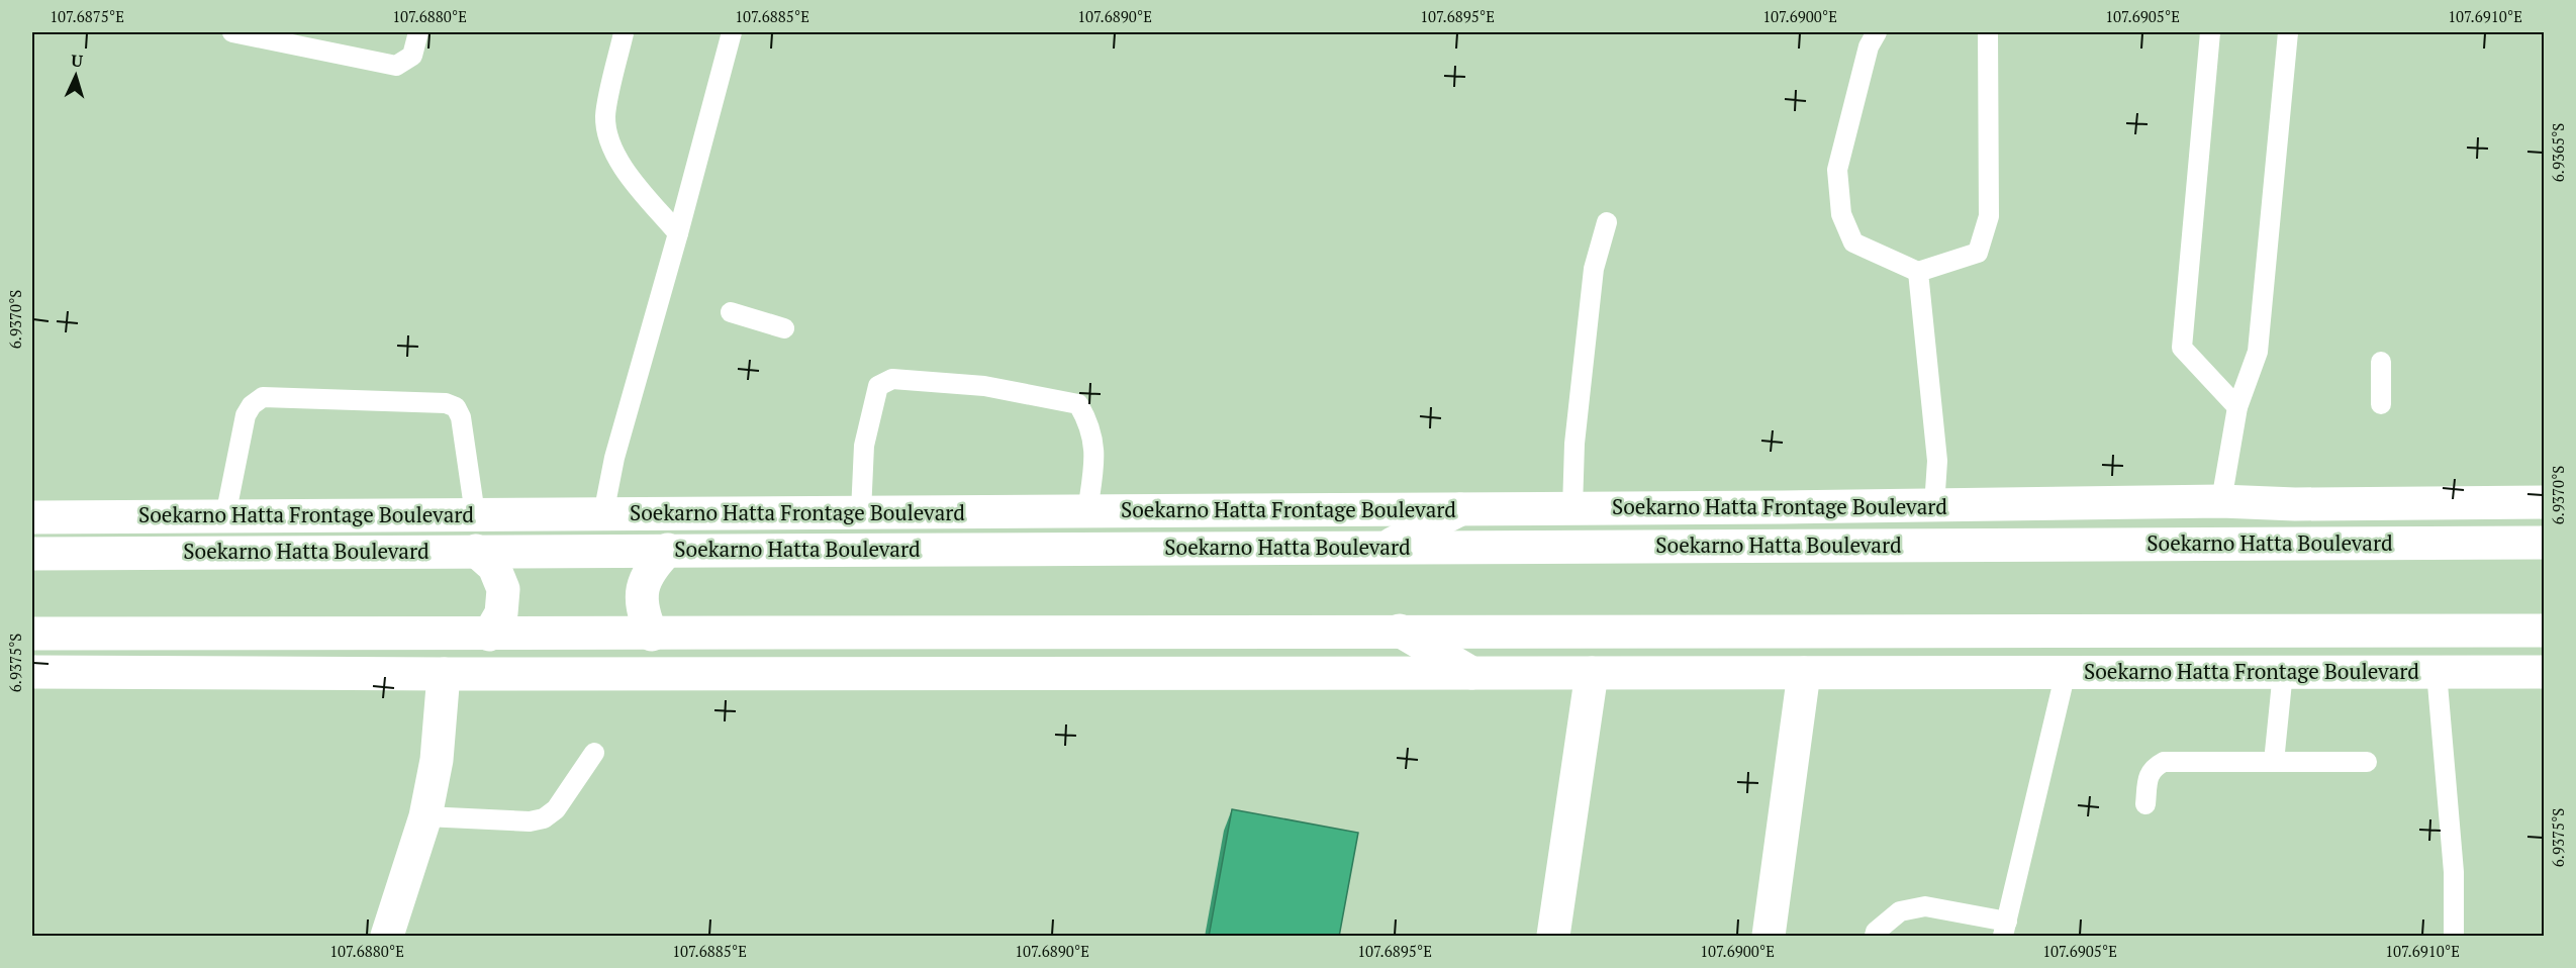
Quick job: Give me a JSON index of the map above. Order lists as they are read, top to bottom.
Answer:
{
  "streets": {
    "main road": ["Soekarno Hatta Frontage Boulevard", "Soekarno Hatta Boulevard"]
  },
  "north": "top",
  "coordinates": [
    "107.6875°E",
    "107.6880°E",
    "107.6885°E",
    "107.6890°E",
    "107.6895°E",
    "107.6900°E",
    "107.6905°E",
    "107.6910°E",
    "6.9365°S",
    "6.9370°S",
    "6.9375°S"
  ]
}
